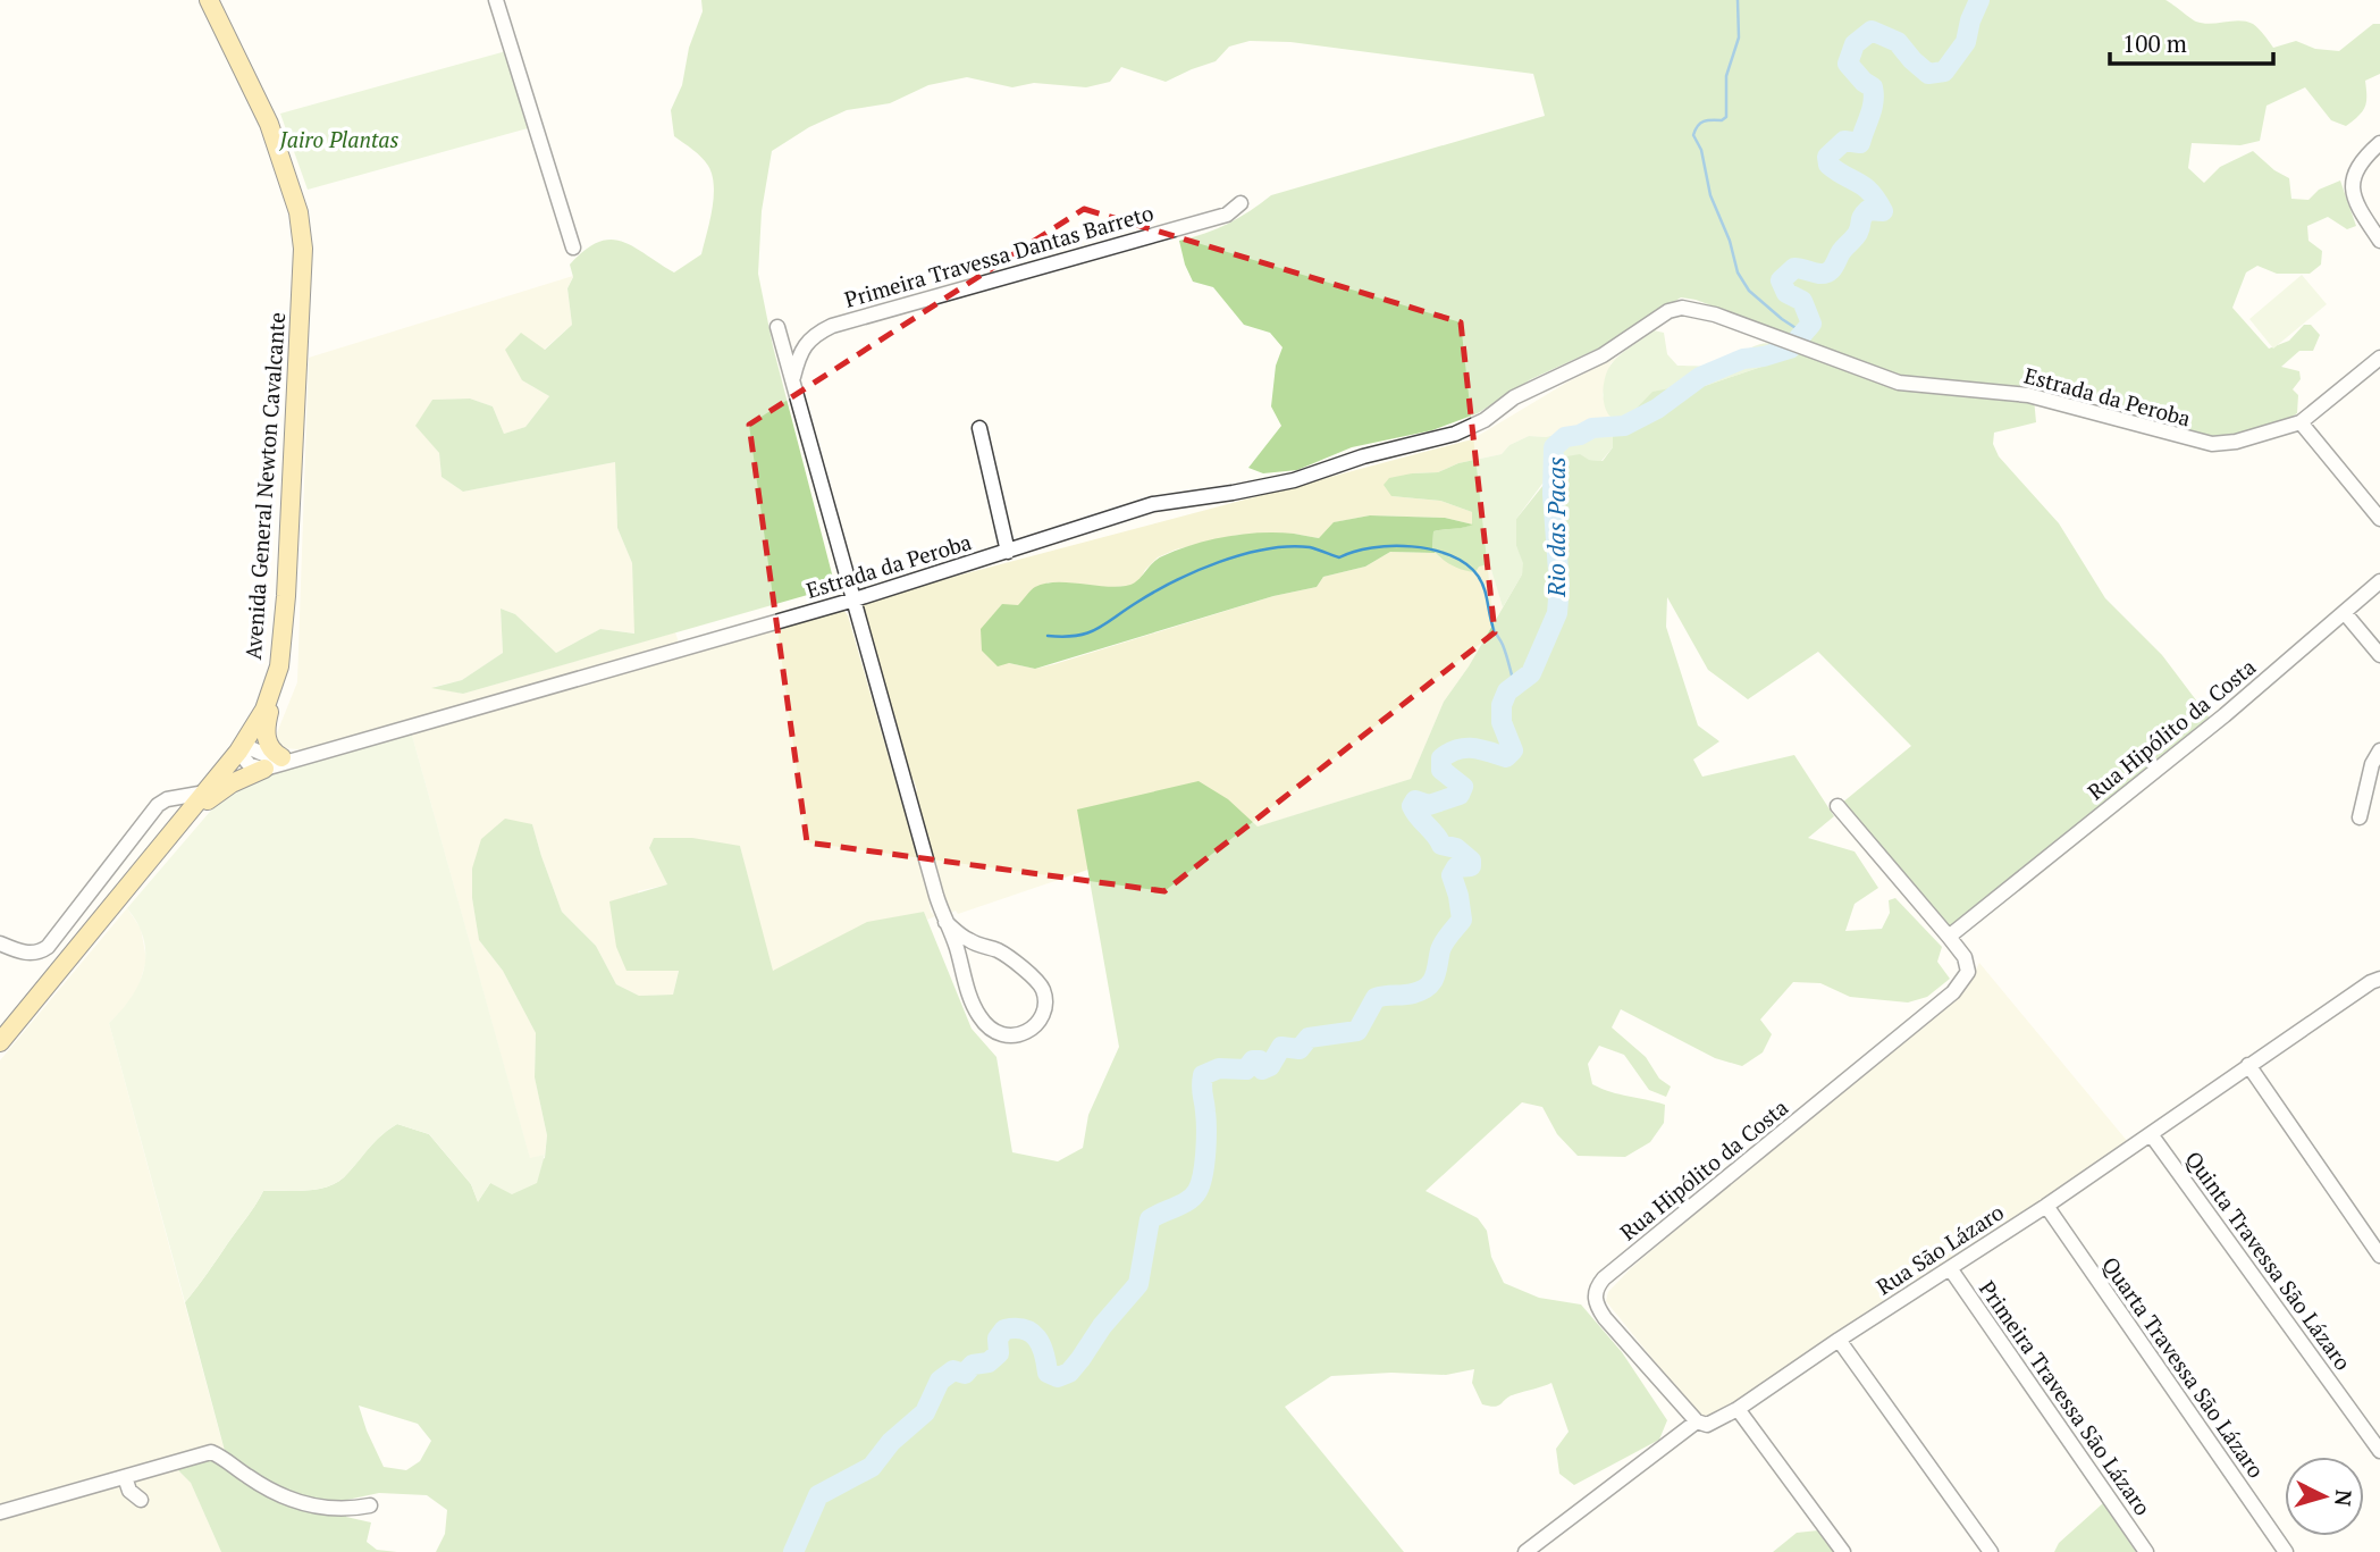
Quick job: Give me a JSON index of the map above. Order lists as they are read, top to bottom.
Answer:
{
  "streets": {
    "main road": ["Avenida General Newton Cavalcante"],
    "street": [
      "Primeira Travessa Dantas Barreto",
      "Estrada da Peroba",
      "Rua Hipólito da Costa",
      "Rua São Lázaro",
      "Quinta Travessa São Lázaro",
      "Quarta Travessa São Lázaro",
      "Primeira Travessa São Lázaro"
    ]
  },
  "crossings": [
    ["Rua Hipólito da Costa", "Rua São Lázaro"],
    ["Rua São Lázaro", "Quinta Travessa São Lázaro"],
    ["Rua São Lázaro", "Quarta Travessa São Lázaro"],
    ["Rua São Lázaro", "Primeira Travessa São Lázaro"]
  ],
  "water": ["Rio das Pacas"],
  "parks": ["Jairo Plantas"],
  "scale_bar": "100 m",
  "north": "right"
}
